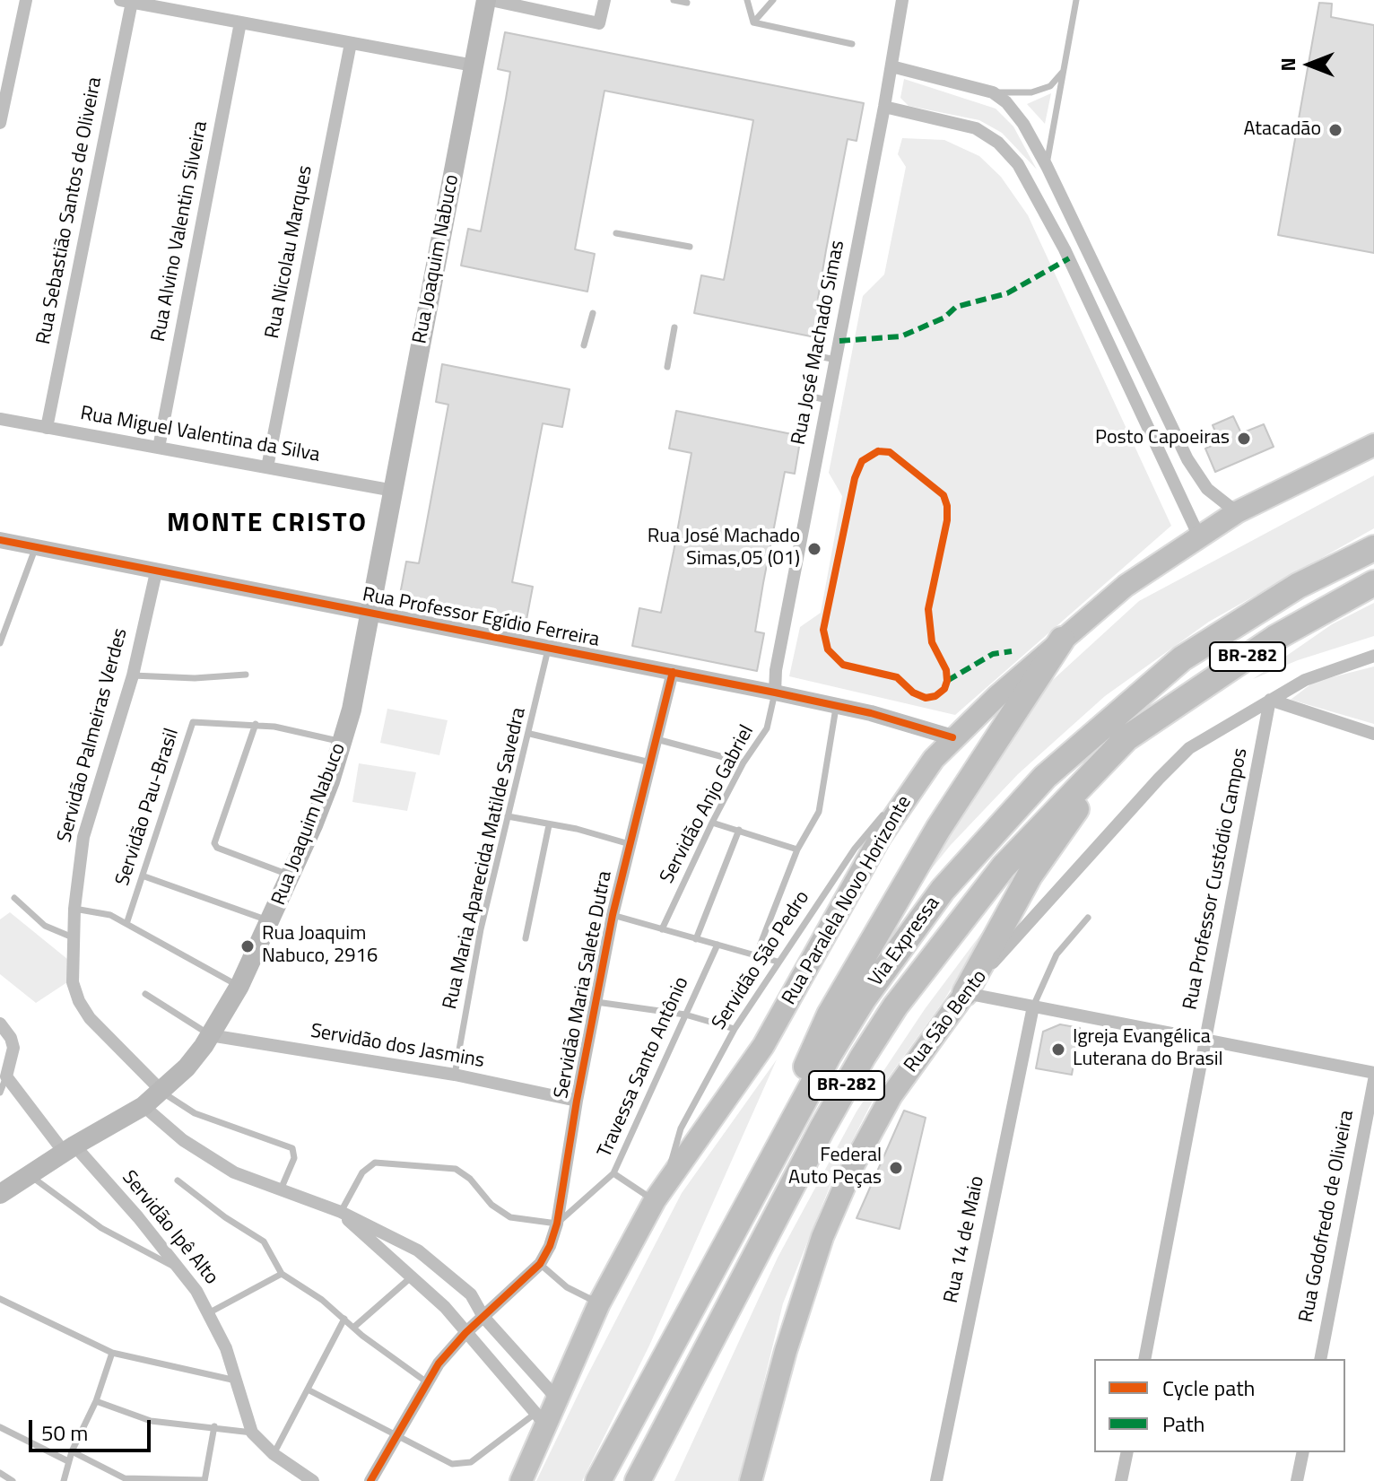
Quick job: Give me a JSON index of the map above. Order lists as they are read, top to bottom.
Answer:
{
  "streets": {
    "highway": ["BR-282", "Via Expressa"],
    "main road": ["Rua Joaquim Nabuco", "Rua Paralela Novo Horizonte", "Rua São Bento"],
    "street": [
      "Rua Sebastião Santos de Oliveira",
      "Rua Alvino Valentin Silveira",
      "Rua Nicolau Marques",
      "Rua José Machado Simas",
      "Rua Miguel Valentina da Silva",
      "Rua Professor Egídio Ferreira",
      "Servidão Palmeiras Verdes",
      "Rua Professor Custódio Campos",
      "Servidão Maria Salete Dutra",
      "Servidão dos Jasmins",
      "Rua Godofredo de Oliveira",
      "Servidão Ipê Alto",
      "Rua 14 de Maio"
    ],
    "lane": [
      "Servidão Anjo Gabriel",
      "Servidão Pau-Brasil",
      "Rua Maria Aparecida Matilde Savedra",
      "Servidão São Pedro",
      "Travessa Santo Antônio"
    ]
  },
  "crossings": [
    ["Rua Sebastião Santos de Oliveira", "Rua Miguel Valentina da Silva"],
    ["Rua Alvino Valentin Silveira", "Rua Miguel Valentina da Silva"],
    ["Rua Nicolau Marques", "Rua Miguel Valentina da Silva"],
    ["Rua Joaquim Nabuco", "Rua Miguel Valentina da Silva"],
    ["Rua Joaquim Nabuco", "Rua Professor Egídio Ferreira"],
    ["Rua Joaquim Nabuco", "Servidão Palmeiras Verdes"],
    ["Rua Joaquim Nabuco", "Servidão Pau-Brasil"],
    ["Rua Joaquim Nabuco", "Servidão dos Jasmins"],
    ["Rua Joaquim Nabuco", "Servidão Ipê Alto"],
    ["Rua José Machado Simas", "Rua Professor Egídio Ferreira"],
    ["Rua José Machado Simas", "Servidão Anjo Gabriel"],
    ["Rua Professor Egídio Ferreira", "Servidão Palmeiras Verdes"],
    ["Rua Professor Egídio Ferreira", "Servidão Anjo Gabriel"],
    ["Rua Professor Egídio Ferreira", "Rua Maria Aparecida Matilde Savedra"],
    ["Rua Professor Egídio Ferreira", "Rua Paralela Novo Horizonte"],
    ["Rua Professor Egídio Ferreira", "Servidão São Pedro"],
    ["Rua Professor Egídio Ferreira", "Servidão Maria Salete Dutra"],
    ["Rua Maria Aparecida Matilde Savedra", "Servidão dos Jasmins"],
    ["Rua Professor Custódio Campos", "Rua São Bento"],
    ["Rua Paralela Novo Horizonte", "Servidão São Pedro"],
    ["Servidão Maria Salete Dutra", "Servidão dos Jasmins"],
    ["Servidão Maria Salete Dutra", "Travessa Santo Antônio"]
  ],
  "districts": ["MONTE CRISTO"],
  "places": [
    "Atacadão",
    "Posto Capoeiras",
    "Rua José Machado Simas,05 (01)",
    "Rua Joaquim Nabuco, 2916",
    "Igreja Evangélica Luterana do Brasil",
    "Federal Auto Peças"
  ],
  "legend": ["Cycle path", "Path"],
  "scale_bar": "50 m",
  "north": "left"
}
